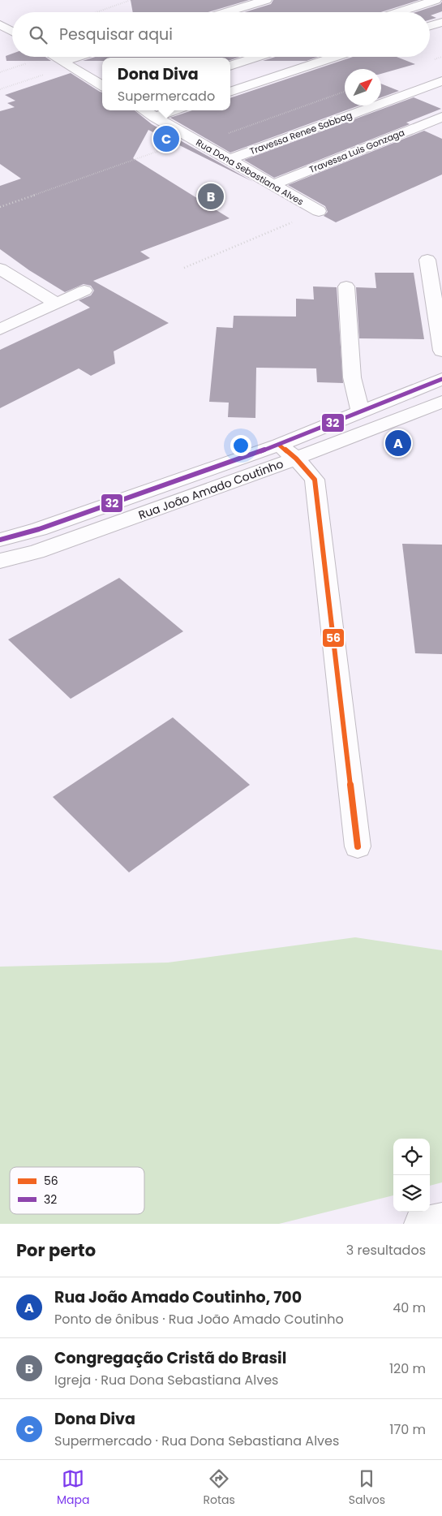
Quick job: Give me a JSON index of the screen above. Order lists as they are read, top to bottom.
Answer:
{
  "streets": {
    "street": [
      "Travessa Renee Sabbag",
      "Travessa Luis Gonzaga",
      "Rua Dona Sebastiana Alves",
      "Rua João Amado Coutinho"
    ]
  },
  "crossings": [
    ["Travessa Renee Sabbag", "Rua Dona Sebastiana Alves"],
    ["Travessa Luis Gonzaga", "Rua Dona Sebastiana Alves"]
  ],
  "lines": ["transit line 32", "transit line 56"],
  "legend": ["56", "32"],
  "north": "top right",
  "page": {
    "search": "Pesquisar aqui",
    "popup": ["Dona Diva", "Supermercado"],
    "pins": ["C", "B", "A"],
    "heading": ["Por perto", "3 resultados"],
    "list": [
      {
        "mark": "A",
        "name": "Rua João Amado Coutinho, 700",
        "note": "Ponto de ônibus · Rua João Amado Coutinho",
        "value": "40 m"
      },
      {
        "mark": "B",
        "name": "Congregação Cristã do Brasil",
        "note": "Igreja · Rua Dona Sebastiana Alves",
        "value": "120 m"
      },
      {
        "mark": "C",
        "name": "Dona Diva",
        "note": "Supermercado · Rua Dona Sebastiana Alves",
        "value": "170 m"
      }
    ],
    "nav": ["Mapa", "Rotas", "Salvos"]
  }
}
